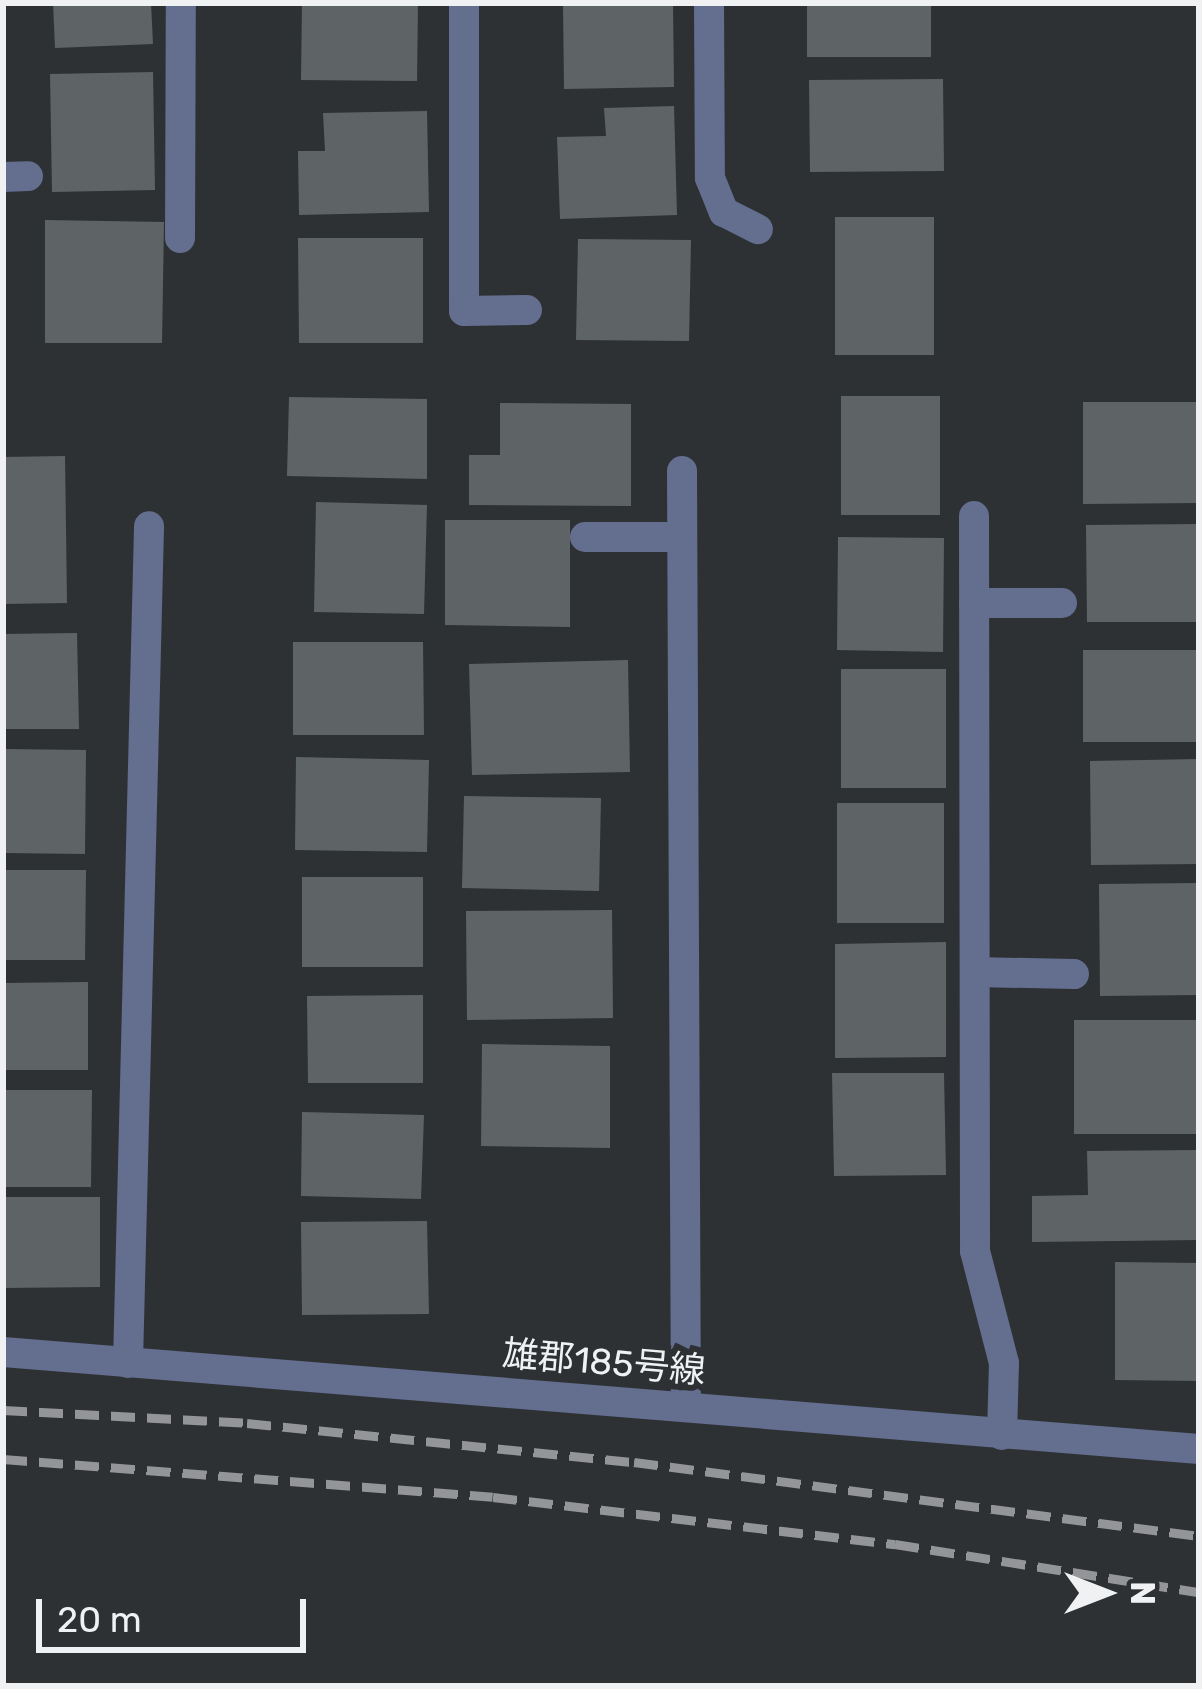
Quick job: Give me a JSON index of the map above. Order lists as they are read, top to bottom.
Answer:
{
  "streets": {
    "street": ["雄郡185号線"]
  },
  "scale_bar": "20 m",
  "north": "right"
}
